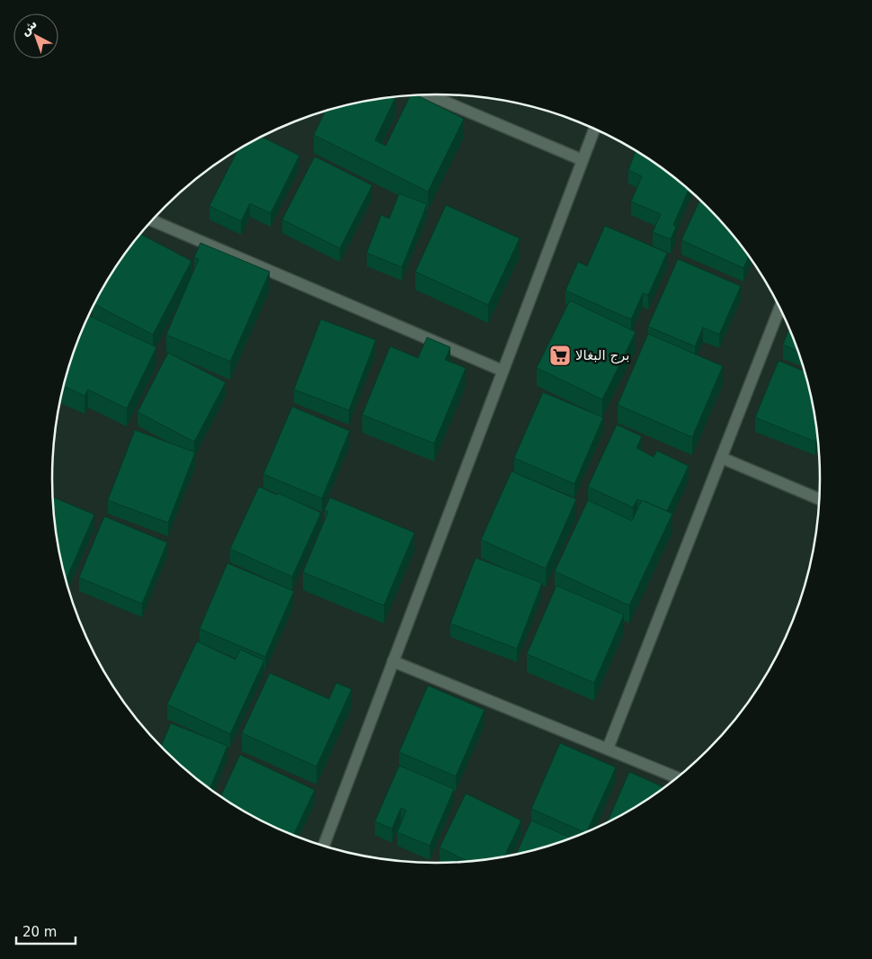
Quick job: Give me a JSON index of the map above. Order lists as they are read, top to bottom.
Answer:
{
  "places": {
    "supermarket": ["برج البغالا"]
  },
  "scale_bar": "20 m",
  "north": "top left"
}
